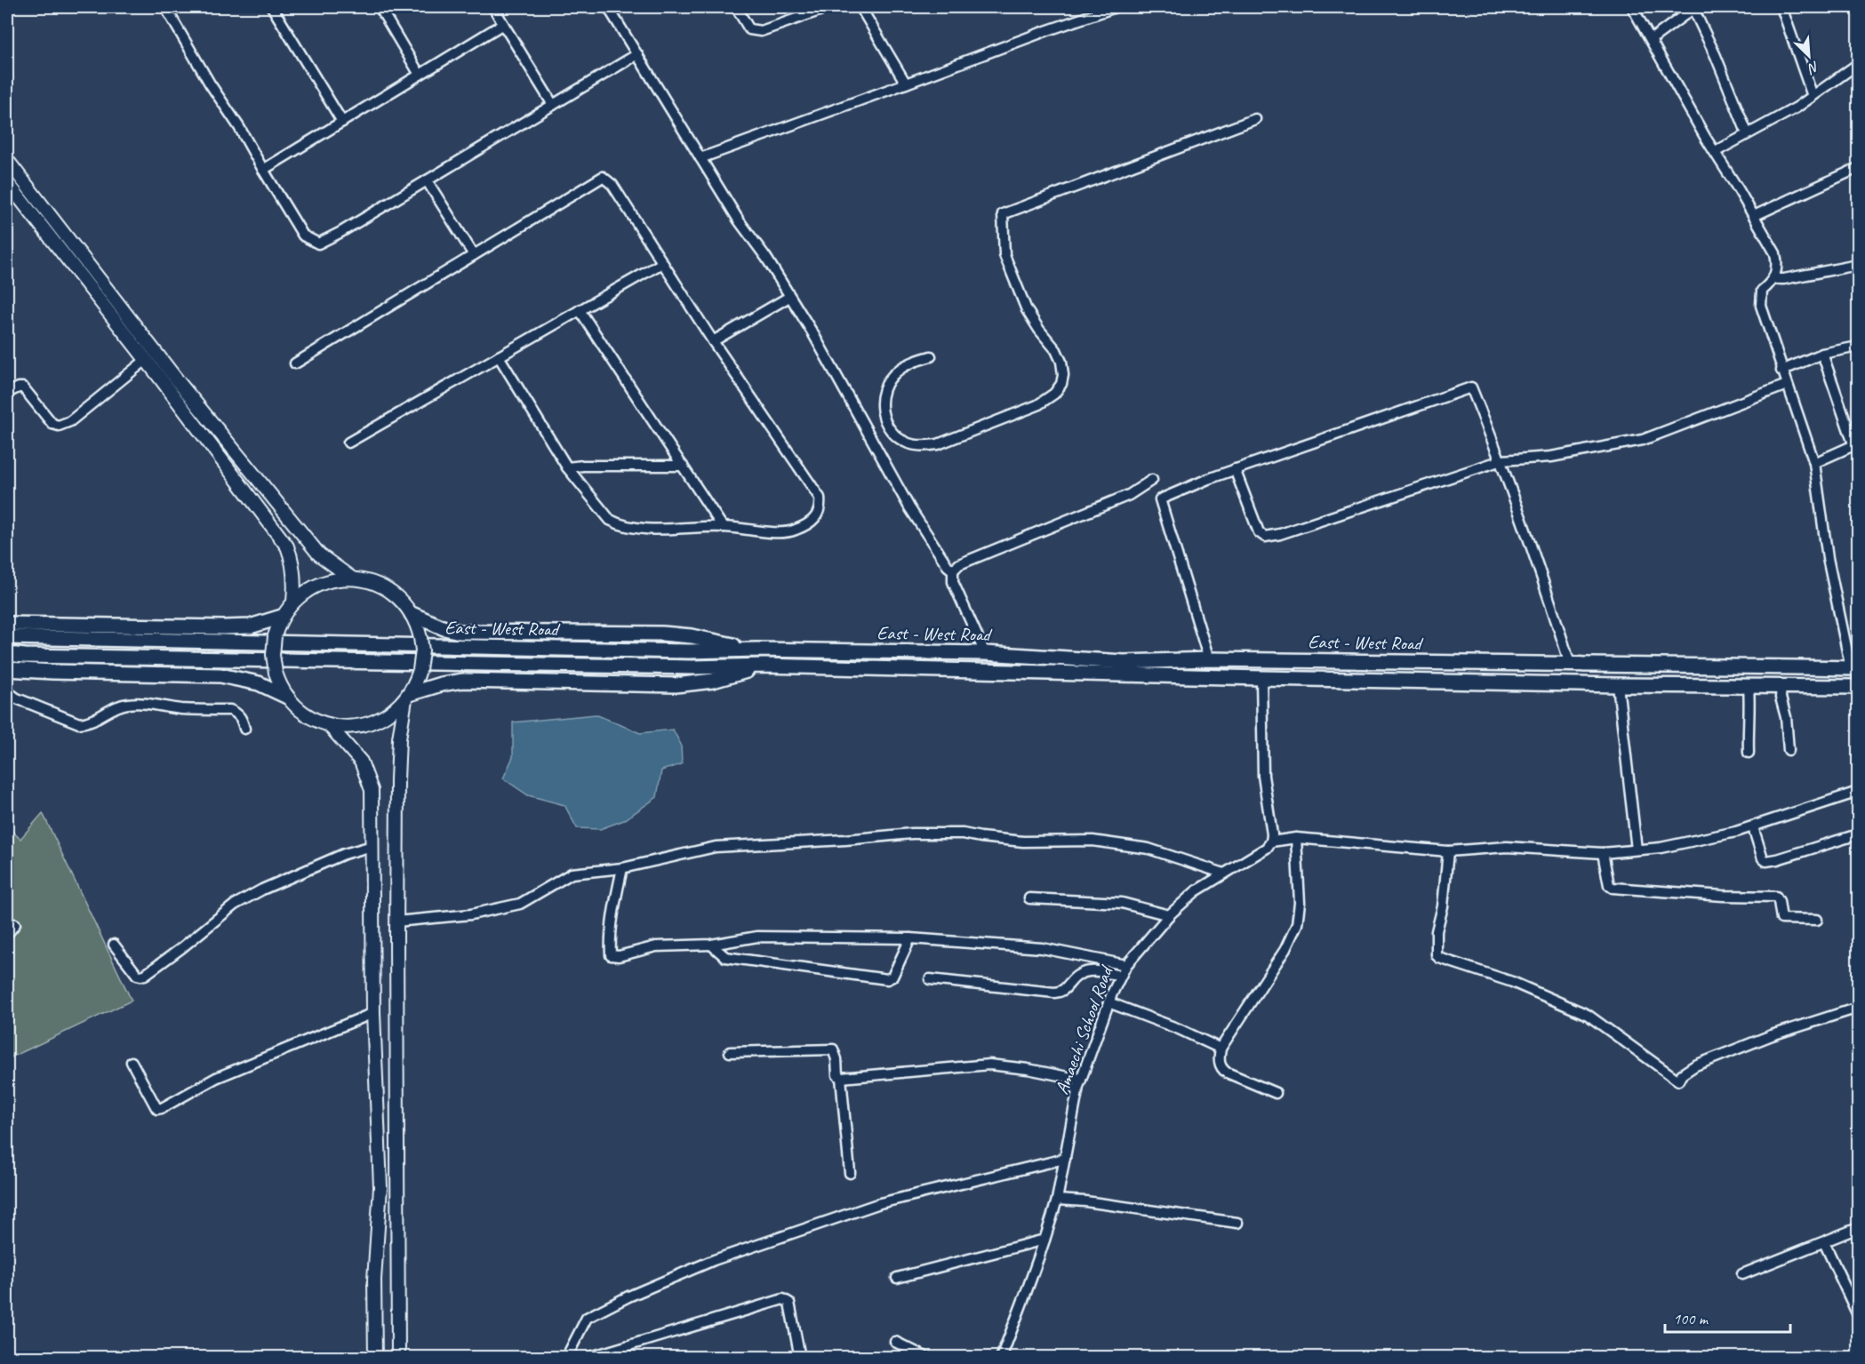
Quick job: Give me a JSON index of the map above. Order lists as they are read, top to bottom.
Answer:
{
  "streets": {
    "main road": ["East - West Road"],
    "street": ["Amaechi School Road"]
  },
  "scale_bar": "100 m",
  "north": "bottom right"
}
